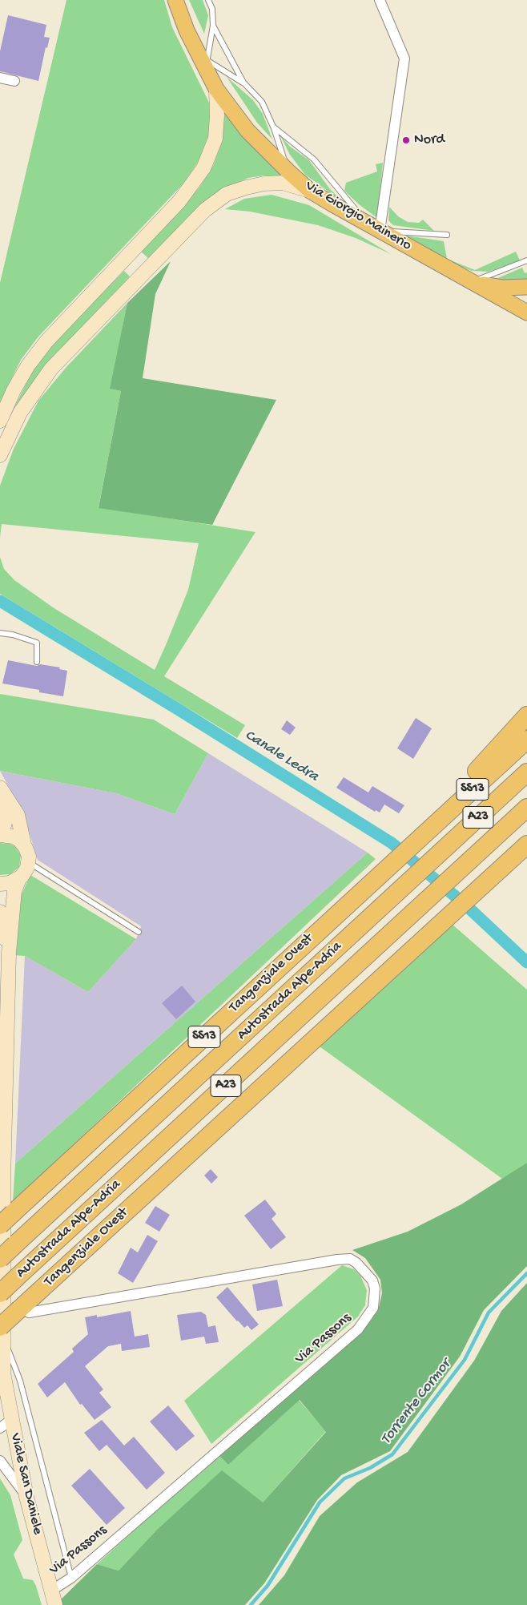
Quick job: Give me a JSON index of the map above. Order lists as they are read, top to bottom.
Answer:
{
  "streets": {
    "highway": [
      "SS13",
      "A23",
      "Tangenziale Ovest",
      "Autostrada Alpe-Adria"
    ],
    "main road": ["Via Giorgio Mainerio", "Viale San Daniele"],
    "street": ["Via Passons"]
  },
  "crossings": [
    ["Tangenziale Ovest", "Via Passons"],
    ["Tangenziale Ovest", "Viale San Daniele"],
    ["Via Passons", "Viale San Daniele"]
  ],
  "water": ["Canale Ledra", "Torrente Cormor"],
  "places": ["Nord"]
}
